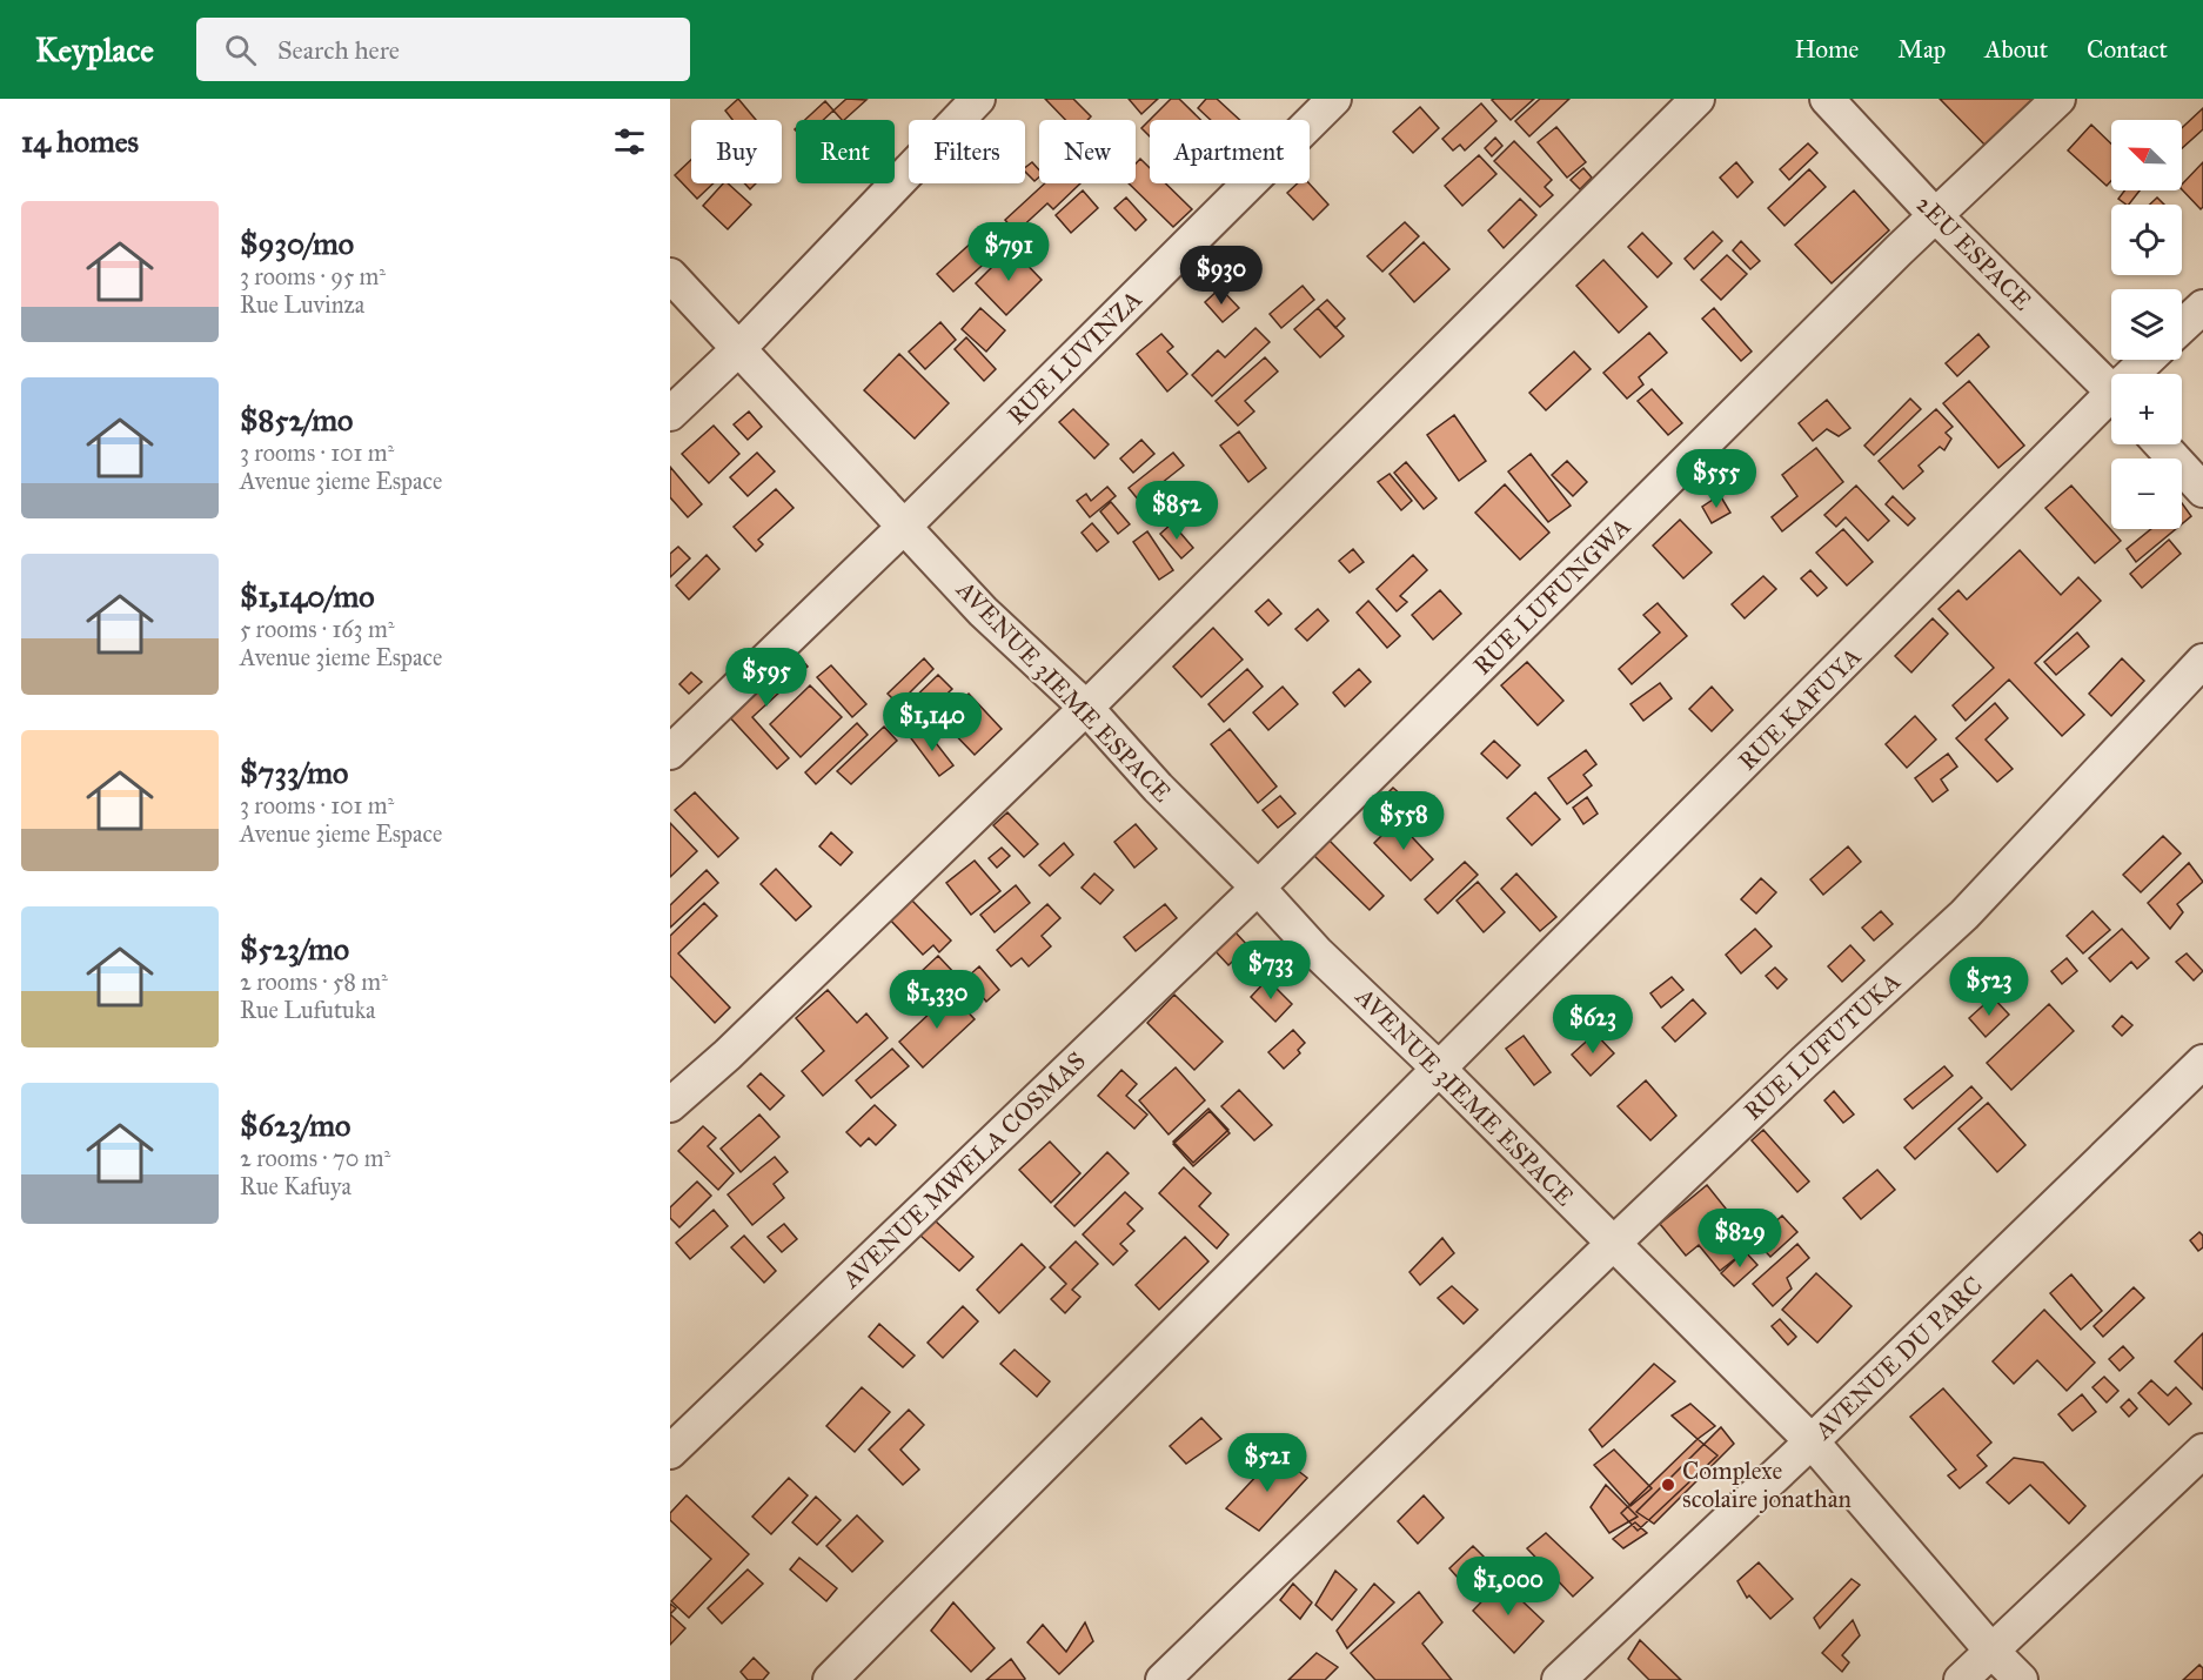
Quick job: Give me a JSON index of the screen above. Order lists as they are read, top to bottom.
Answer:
{
  "streets": {
    "street": [
      "2EU ESPACE",
      "RUE LUVINZA",
      "RUE LUFUNGWA",
      "AVENUE 3IEME ESPACE",
      "RUE KAFUYA",
      "RUE LUFUTUKA",
      "AVENUE MWELA COSMAS",
      "AVENUE DU PARC"
    ]
  },
  "crossings": [
    ["2EU ESPACE", "RUE LUFUNGWA"],
    ["RUE LUVINZA", "AVENUE 3IEME ESPACE"],
    ["RUE LUFUNGWA", "AVENUE 3IEME ESPACE"],
    ["RUE LUFUNGWA", "AVENUE MWELA COSMAS"],
    ["AVENUE 3IEME ESPACE", "RUE KAFUYA"],
    ["AVENUE 3IEME ESPACE", "RUE LUFUTUKA"],
    ["AVENUE 3IEME ESPACE", "AVENUE MWELA COSMAS"],
    ["AVENUE 3IEME ESPACE", "AVENUE DU PARC"]
  ],
  "places": ["Complexe scolaire jonathan"],
  "north": "top left",
  "page": {
    "header": "Keyplace",
    "search": "Search here",
    "nav": [
      "Home",
      "Map",
      "About",
      "Contact"
    ],
    "heading": "14 homes",
    "map_buttons": ["+", "−"],
    "chip": [
      "Buy",
      "Rent",
      "Filters",
      "New",
      "Apartment"
    ],
    "list": [
      {
        "name": "$930/mo",
        "note": "3 rooms · 95 m² · Rue Luvinza"
      },
      {
        "name": "$852/mo",
        "note": "3 rooms · 101 m² · Avenue 3ieme Espace"
      },
      {
        "name": "$1,140/mo",
        "note": "5 rooms · 163 m² · Avenue 3ieme Espace"
      },
      {
        "name": "$733/mo",
        "note": "3 rooms · 101 m² · Avenue 3ieme Espace"
      },
      {
        "name": "$523/mo",
        "note": "2 rooms · 58 m² · Rue Lufutuka"
      },
      {
        "name": "$623/mo",
        "note": "2 rooms · 70 m² · Rue Kafuya"
      }
    ],
    "price": [
      "$791",
      "$930",
      "$555",
      "$852",
      "$595",
      "$1,140",
      "$558",
      "$733",
      "$523",
      "$1,330",
      "$623",
      "$829",
      "$521",
      "$1,000"
    ]
  }
}
